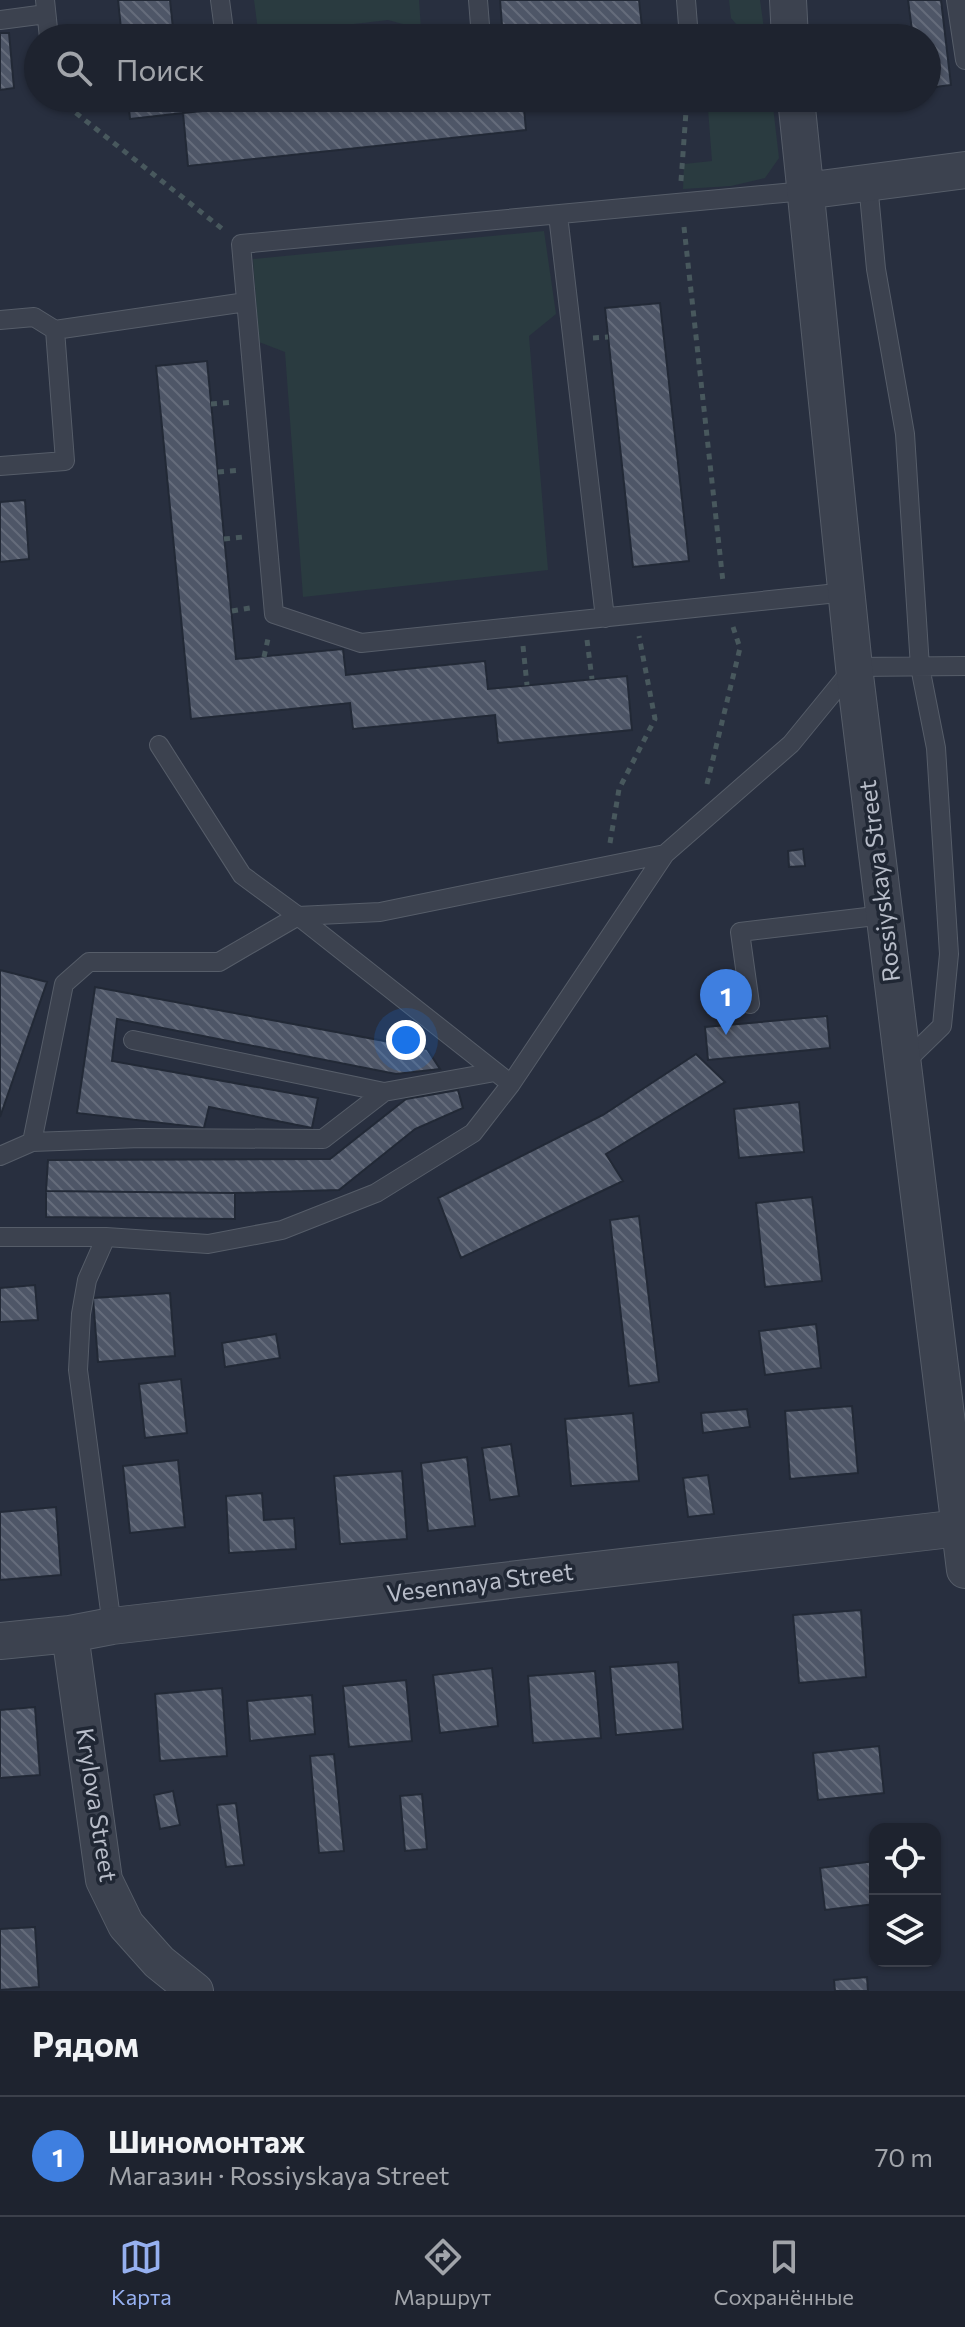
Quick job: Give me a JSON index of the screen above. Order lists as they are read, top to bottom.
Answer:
{
  "streets": {
    "street": ["Rossiyskaya Street", "Vesennaya Street", "Krylova Street"]
  },
  "crossings": [
    ["Rossiyskaya Street", "Vesennaya Street"],
    ["Vesennaya Street", "Krylova Street"]
  ],
  "page": {
    "search": "Поиск",
    "pins": "1",
    "heading": "Рядом",
    "list": [
      {
        "mark": "1",
        "name": "Шиномонтаж",
        "note": "Магазин · Rossiyskaya Street",
        "value": "70 m"
      }
    ],
    "nav": ["Карта", "Маршрут", "Сохранённые"]
  }
}
